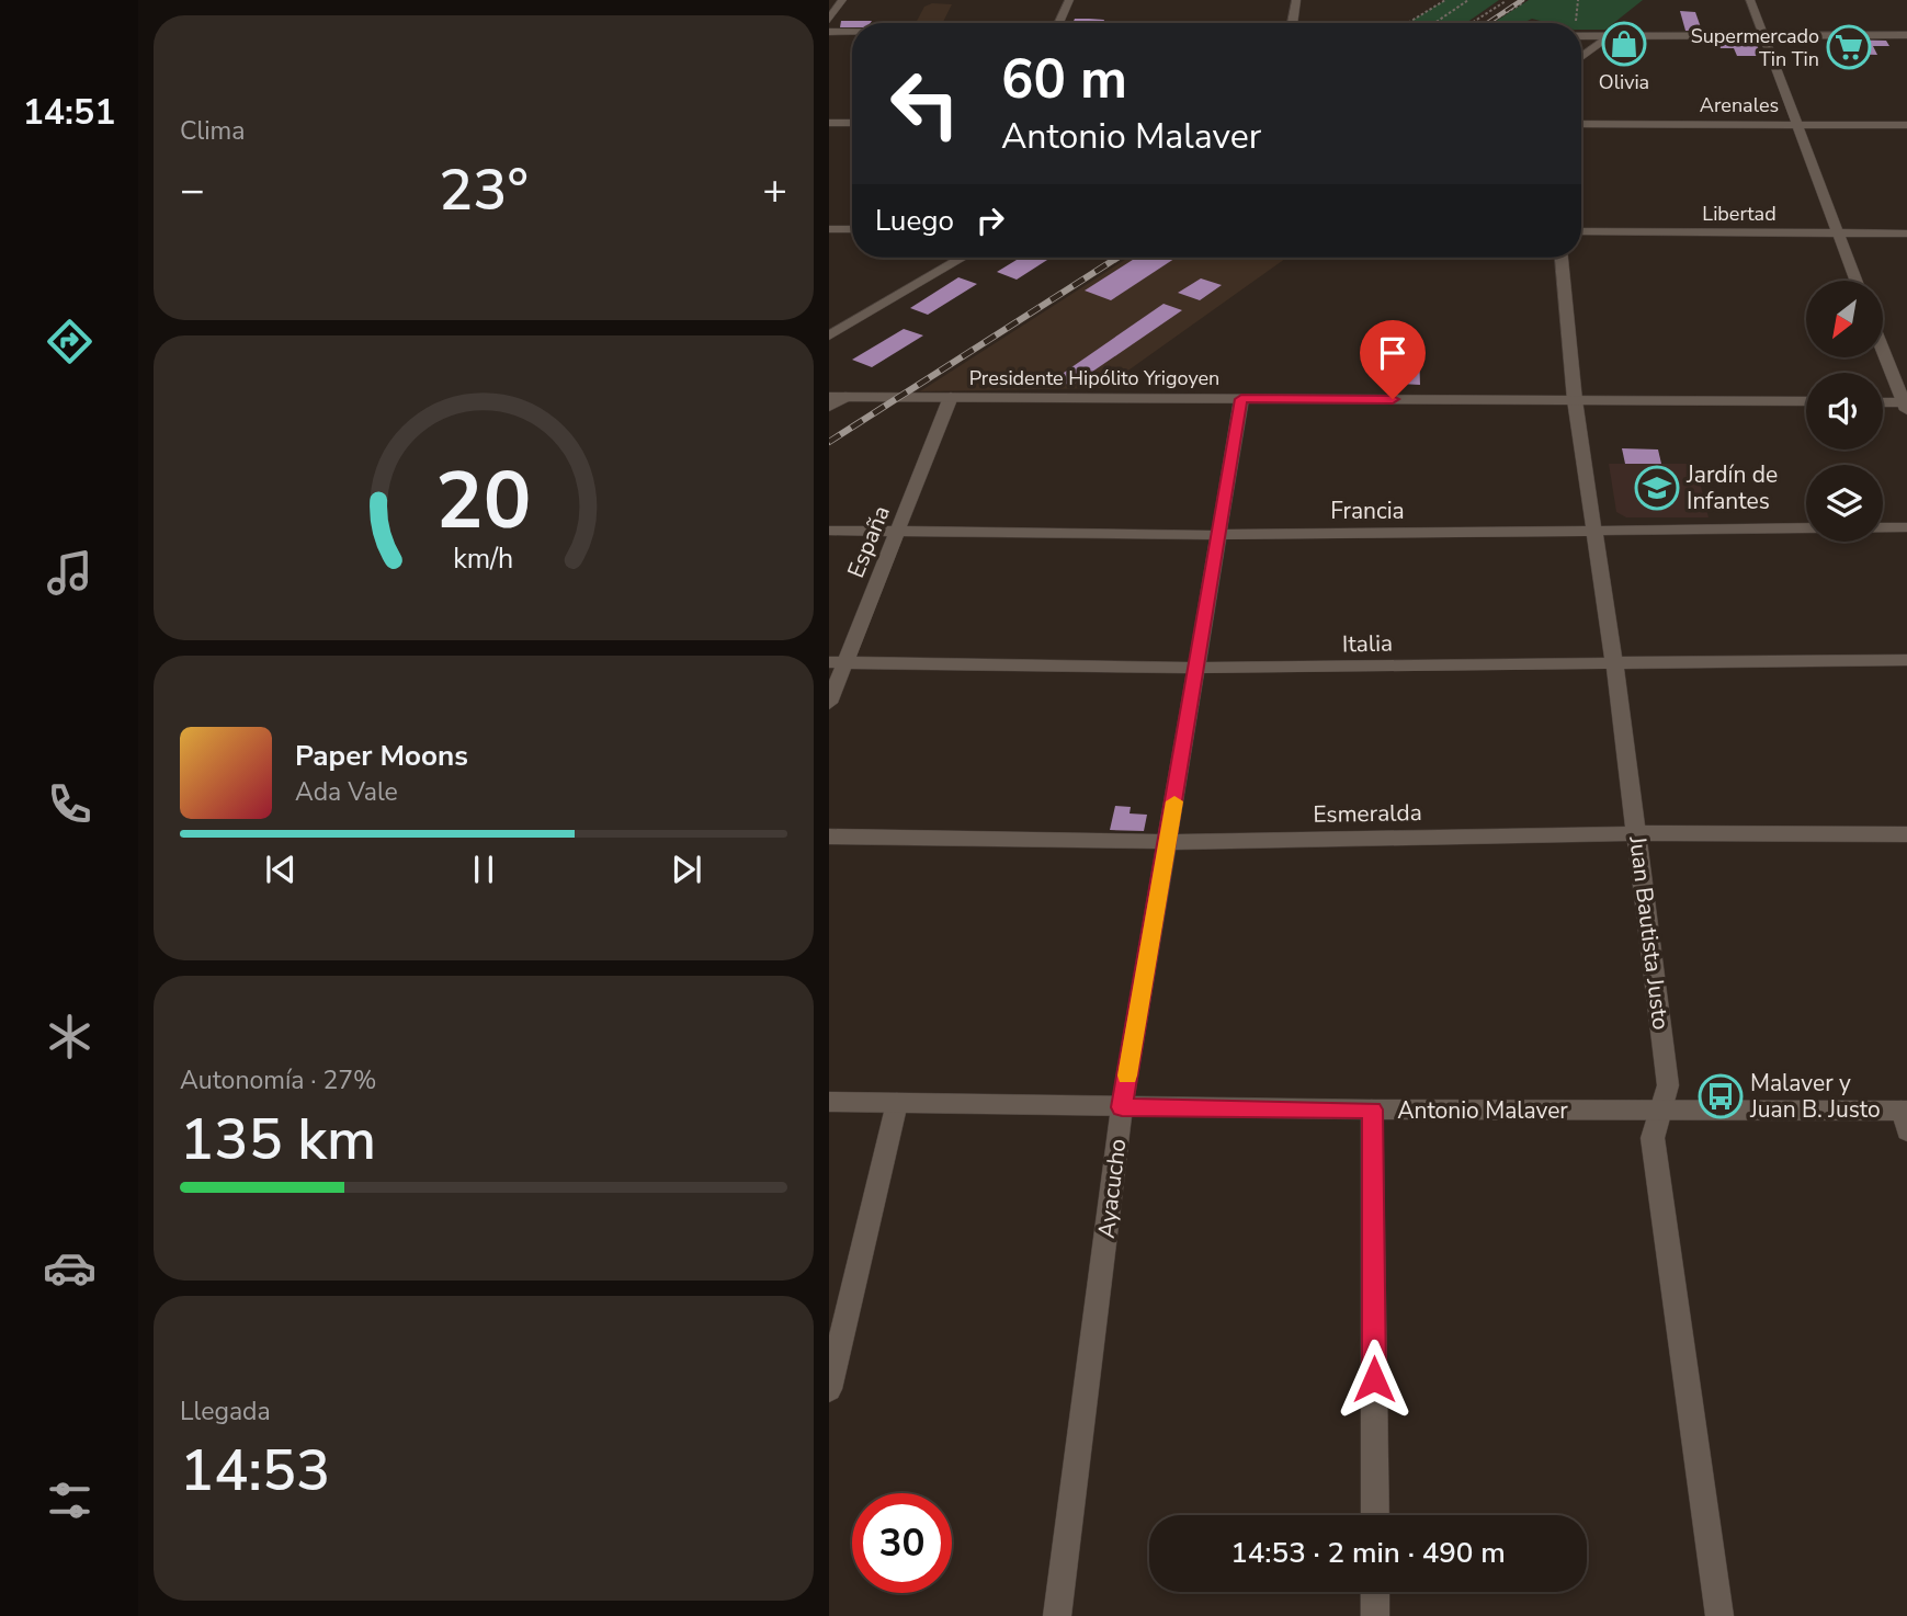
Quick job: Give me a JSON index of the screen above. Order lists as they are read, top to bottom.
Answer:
{
  "streets": {
    "street": [
      "Arenales",
      "Libertad",
      "Presidente Hipólito Yrigoyen",
      "Francia",
      "España",
      "Italia",
      "Esmeralda",
      "Juan Bautista Justo",
      "Antonio Malaver",
      "Ayacucho"
    ]
  },
  "crossings": [
    ["Presidente Hipólito Yrigoyen", "España"],
    ["Presidente Hipólito Yrigoyen", "Juan Bautista Justo"],
    ["Presidente Hipólito Yrigoyen", "Ayacucho"],
    ["Francia", "España"],
    ["Francia", "Juan Bautista Justo"],
    ["Francia", "Ayacucho"],
    ["España", "Italia"],
    ["Italia", "Juan Bautista Justo"],
    ["Italia", "Ayacucho"],
    ["Esmeralda", "Juan Bautista Justo"],
    ["Esmeralda", "Ayacucho"],
    ["Juan Bautista Justo", "Antonio Malaver"],
    ["Antonio Malaver", "Ayacucho"]
  ],
  "places": {
    "shop": ["Olivia"],
    "supermarket": ["Supermercado Tin Tin"],
    "school or university": ["Jardín de Infantes"],
    "bus stop": ["Malaver y Juan B. Justo"]
  },
  "north": "bottom left",
  "page": {
    "tabs": "14:51",
    "tile": [
      "Clima",
      ["Autonomía · 27%", "135 km"],
      ["Llegada", "14:53"]
    ],
    "turn": ["60 m", "Antonio Malaver"],
    "heat": ["−", "23°", "+"],
    "then": "Luego",
    "song": ["Paper Moons", "Ada Vale"],
    "limit": "30",
    "trip": "14:53 · 2 min · 490 m",
    "gauge": ["20", "km/h"]
  }
}
